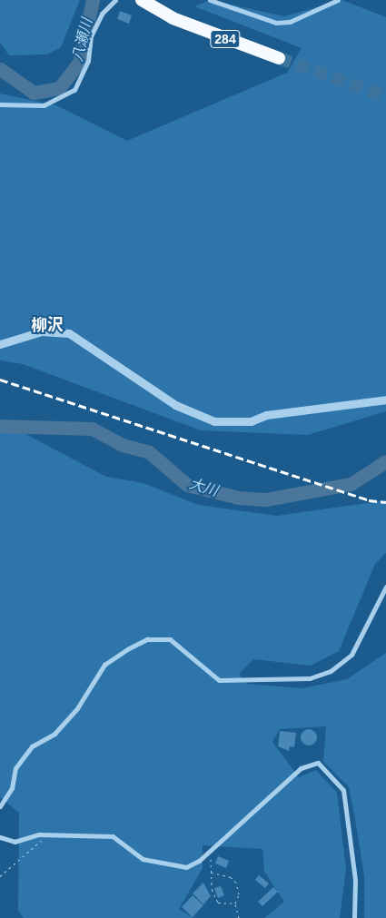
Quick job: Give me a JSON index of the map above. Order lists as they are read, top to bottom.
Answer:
{
  "streets": {
    "highway": ["284"]
  },
  "districts": ["柳沢"],
  "water": ["八瀬川", "大川"]
}
